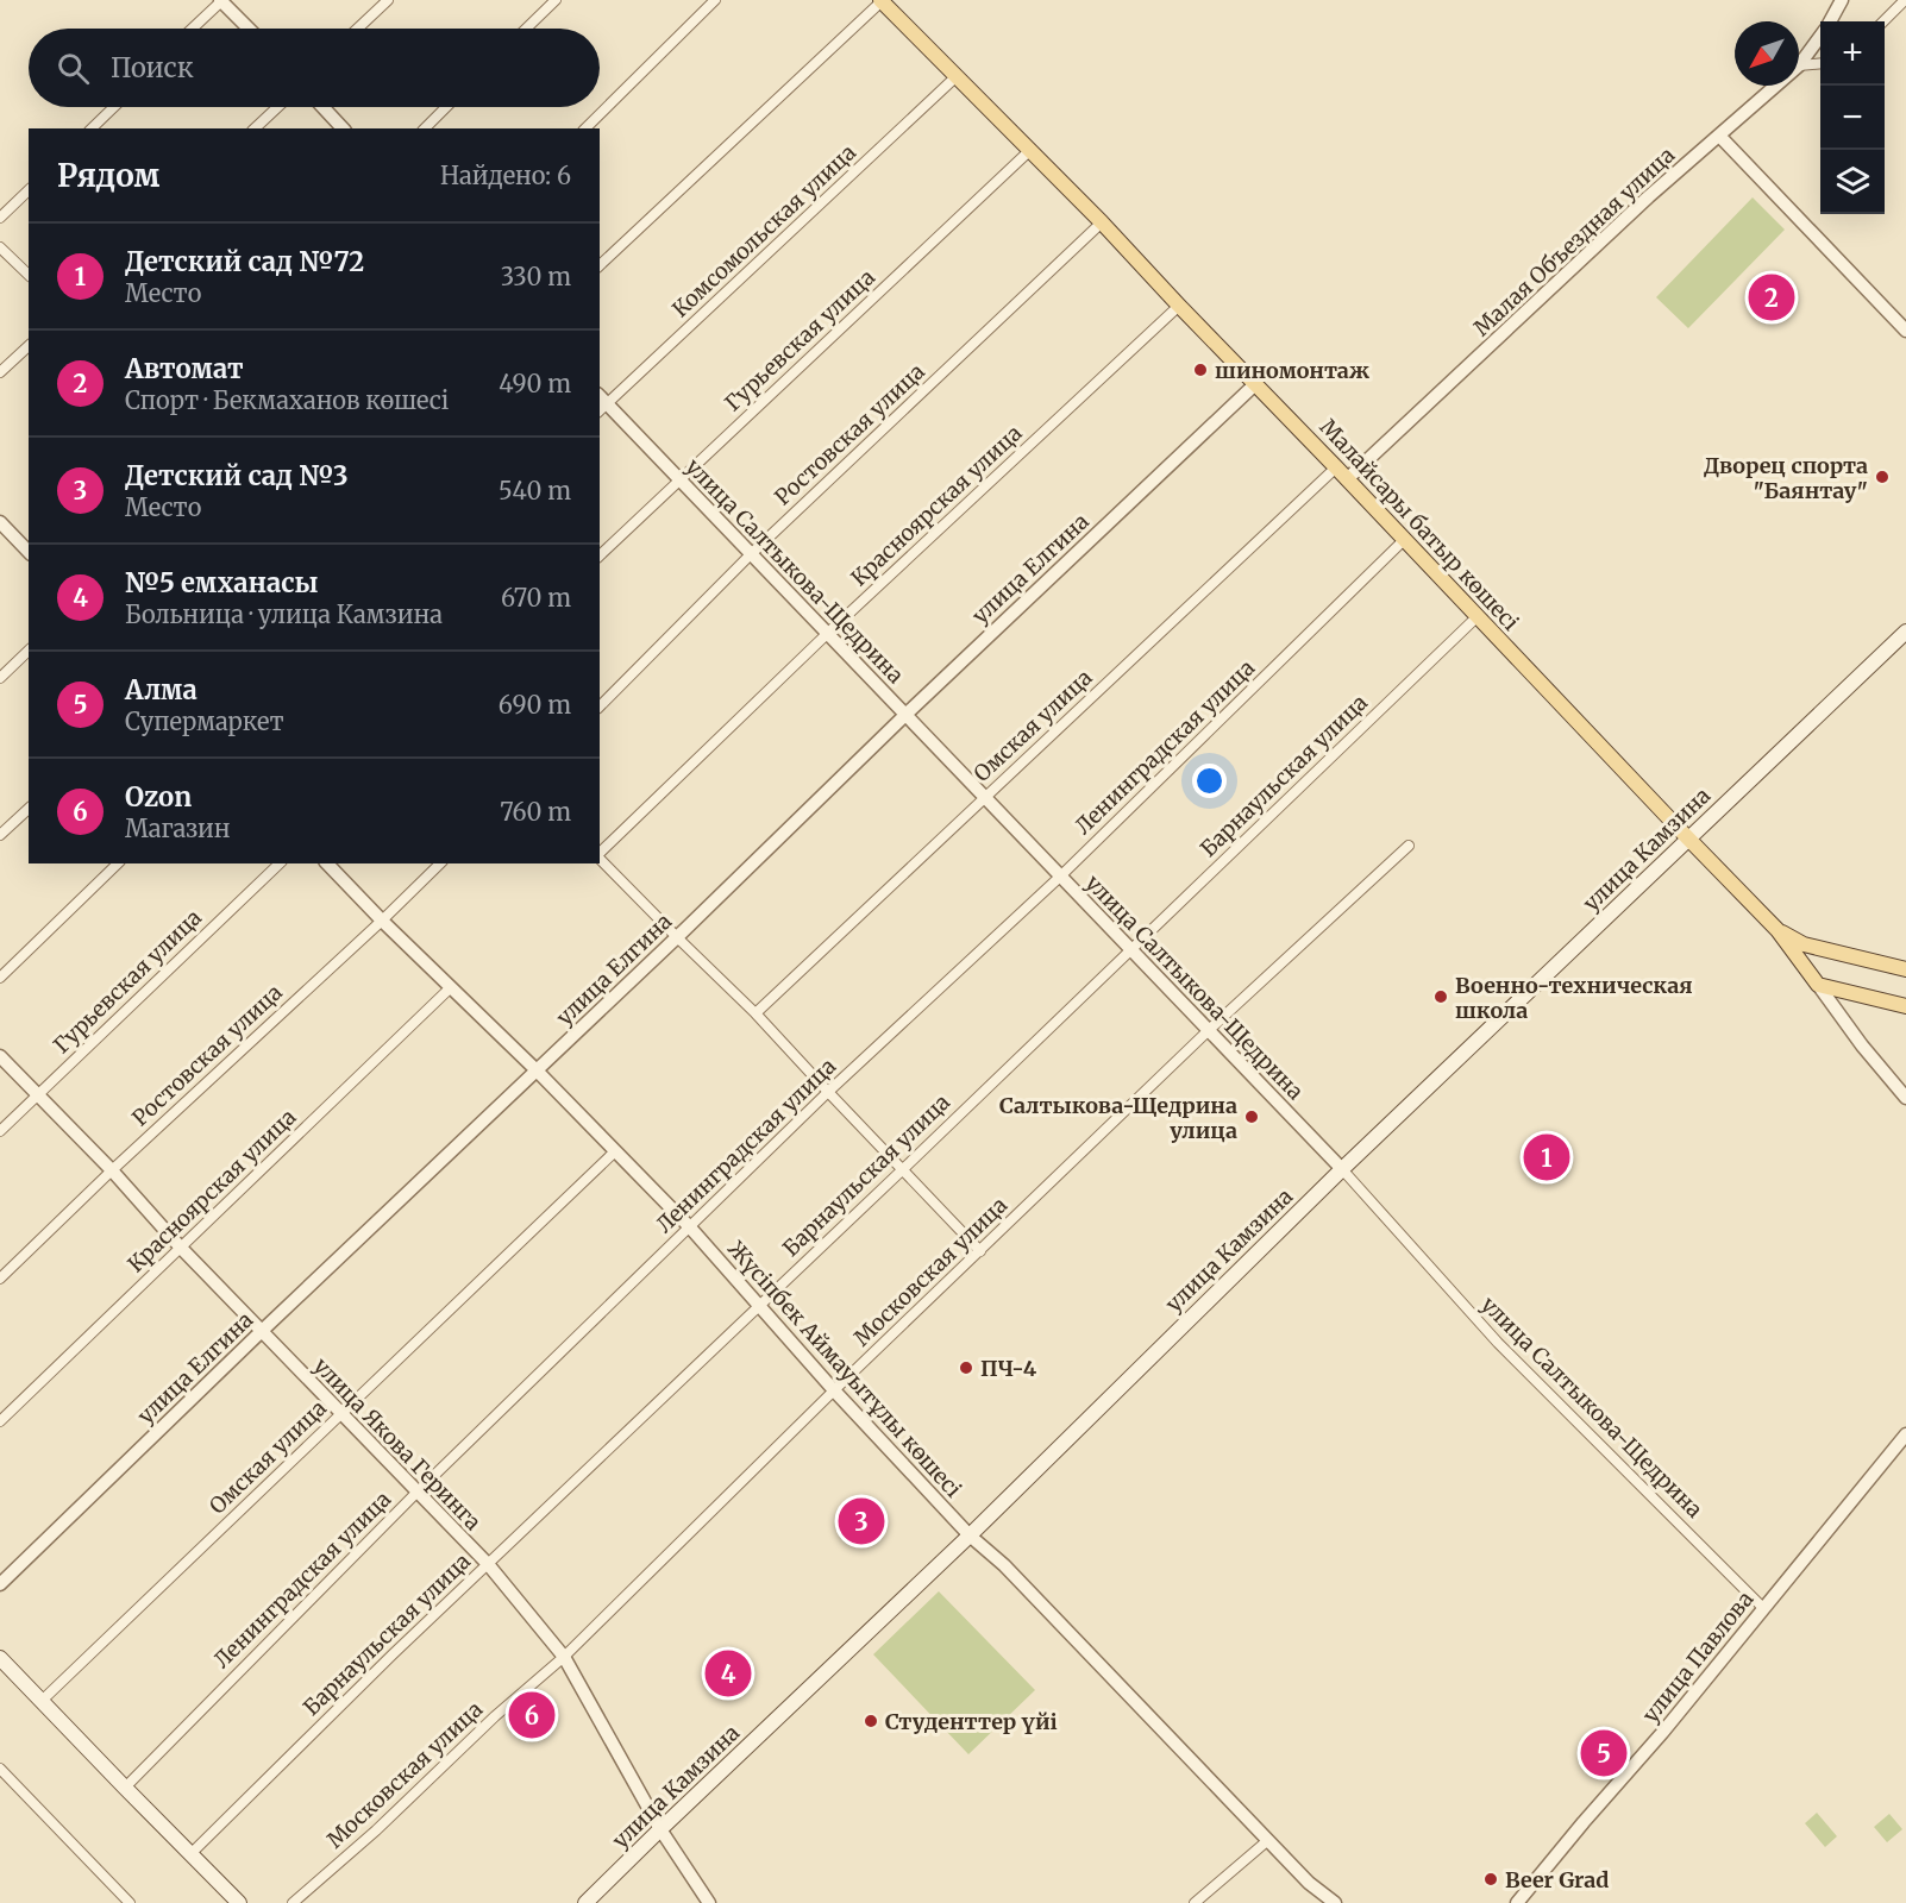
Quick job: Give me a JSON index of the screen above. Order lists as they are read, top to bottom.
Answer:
{
  "streets": {
    "main road": ["Малайсары батыр көшесі", "улица Камзина"],
    "street": [
      "Комсомольская улица",
      "Малая Объездная улица",
      "Гурьевская улица",
      "Ростовская улица",
      "Красноярская улица",
      "улица Елгина",
      "улица Салтыкова-Щедрина",
      "Омская улица",
      "Ленинградская улица",
      "Барнаульская улица",
      "Московская улица",
      "Жүсіпбек Аймауытұлы көшесі",
      "улица Якова Геринга",
      "улица Павлова"
    ]
  },
  "crossings": [
    ["Комсомольская улица", "Малайсары батыр көшесі"],
    ["Комсомольская улица", "улица Салтыкова-Щедрина"],
    ["Малая Объездная улица", "Малайсары батыр көшесі"],
    ["Гурьевская улица", "Малайсары батыр көшесі"],
    ["Гурьевская улица", "улица Салтыкова-Щедрина"],
    ["Гурьевская улица", "улица Якова Геринга"],
    ["Ростовская улица", "Малайсары батыр көшесі"],
    ["Ростовская улица", "улица Салтыкова-Щедрина"],
    ["Ростовская улица", "Жүсіпбек Аймауытұлы көшесі"],
    ["Ростовская улица", "улица Якова Геринга"],
    ["Красноярская улица", "Малайсары батыр көшесі"],
    ["Красноярская улица", "улица Салтыкова-Щедрина"],
    ["Красноярская улица", "Жүсіпбек Аймауытұлы көшесі"],
    ["Красноярская улица", "улица Якова Геринга"],
    ["Малайсары батыр көшесі", "улица Елгина"],
    ["Малайсары батыр көшесі", "Омская улица"],
    ["Малайсары батыр көшесі", "Ленинградская улица"],
    ["Малайсары батыр көшесі", "Барнаульская улица"],
    ["Малайсары батыр көшесі", "улица Камзина"],
    ["улица Елгина", "улица Салтыкова-Щедрина"],
    ["улица Елгина", "Жүсіпбек Аймауытұлы көшесі"],
    ["улица Елгина", "улица Якова Геринга"],
    ["улица Салтыкова-Щедрина", "Омская улица"],
    ["улица Салтыкова-Щедрина", "Ленинградская улица"],
    ["улица Салтыкова-Щедрина", "Барнаульская улица"],
    ["улица Салтыкова-Щедрина", "улица Камзина"],
    ["улица Салтыкова-Щедрина", "Московская улица"],
    ["улица Салтыкова-Щедрина", "улица Павлова"],
    ["Омская улица", "Жүсіпбек Аймауытұлы көшесі"],
    ["Омская улица", "улица Якова Геринга"],
    ["Ленинградская улица", "Жүсіпбек Аймауытұлы көшесі"],
    ["Ленинградская улица", "улица Якова Геринга"],
    ["Барнаульская улица", "Жүсіпбек Аймауытұлы көшесі"],
    ["Барнаульская улица", "улица Якова Геринга"],
    ["улица Камзина", "Жүсіпбек Аймауытұлы көшесі"],
    ["улица Камзина", "улица Якова Геринга"],
    ["Московская улица", "Жүсіпбек Аймауытұлы көшесі"],
    ["Московская улица", "улица Якова Геринга"]
  ],
  "places": [
    "шиномонтаж",
    "Дворец спорта \"Баянтау\"",
    "Военно-техническая школа",
    "Салтыкова-Щедрина улица",
    "ПЧ-4",
    "Студенттер үйі",
    "Beer Grad"
  ],
  "north": "bottom left",
  "page": {
    "map_buttons": ["+", "−"],
    "search": "Поиск",
    "heading": ["Рядом", "Найдено: 6"],
    "list": [
      {
        "mark": "1",
        "name": "Детский сад №72",
        "note": "Место",
        "value": "330 m"
      },
      {
        "mark": "2",
        "name": "Автомат",
        "note": "Спорт · Бекмаханов көшесі",
        "value": "490 m"
      },
      {
        "mark": "3",
        "name": "Детский сад №3",
        "note": "Место",
        "value": "540 m"
      },
      {
        "mark": "4",
        "name": "№5 емханасы",
        "note": "Больница · улица Камзина",
        "value": "670 m"
      },
      {
        "mark": "5",
        "name": "Алма",
        "note": "Супермаркет",
        "value": "690 m"
      },
      {
        "mark": "6",
        "name": "Ozon",
        "note": "Магазин",
        "value": "760 m"
      }
    ],
    "pins": [
      "2",
      "1",
      "3",
      "4",
      "6",
      "5"
    ]
  }
}
